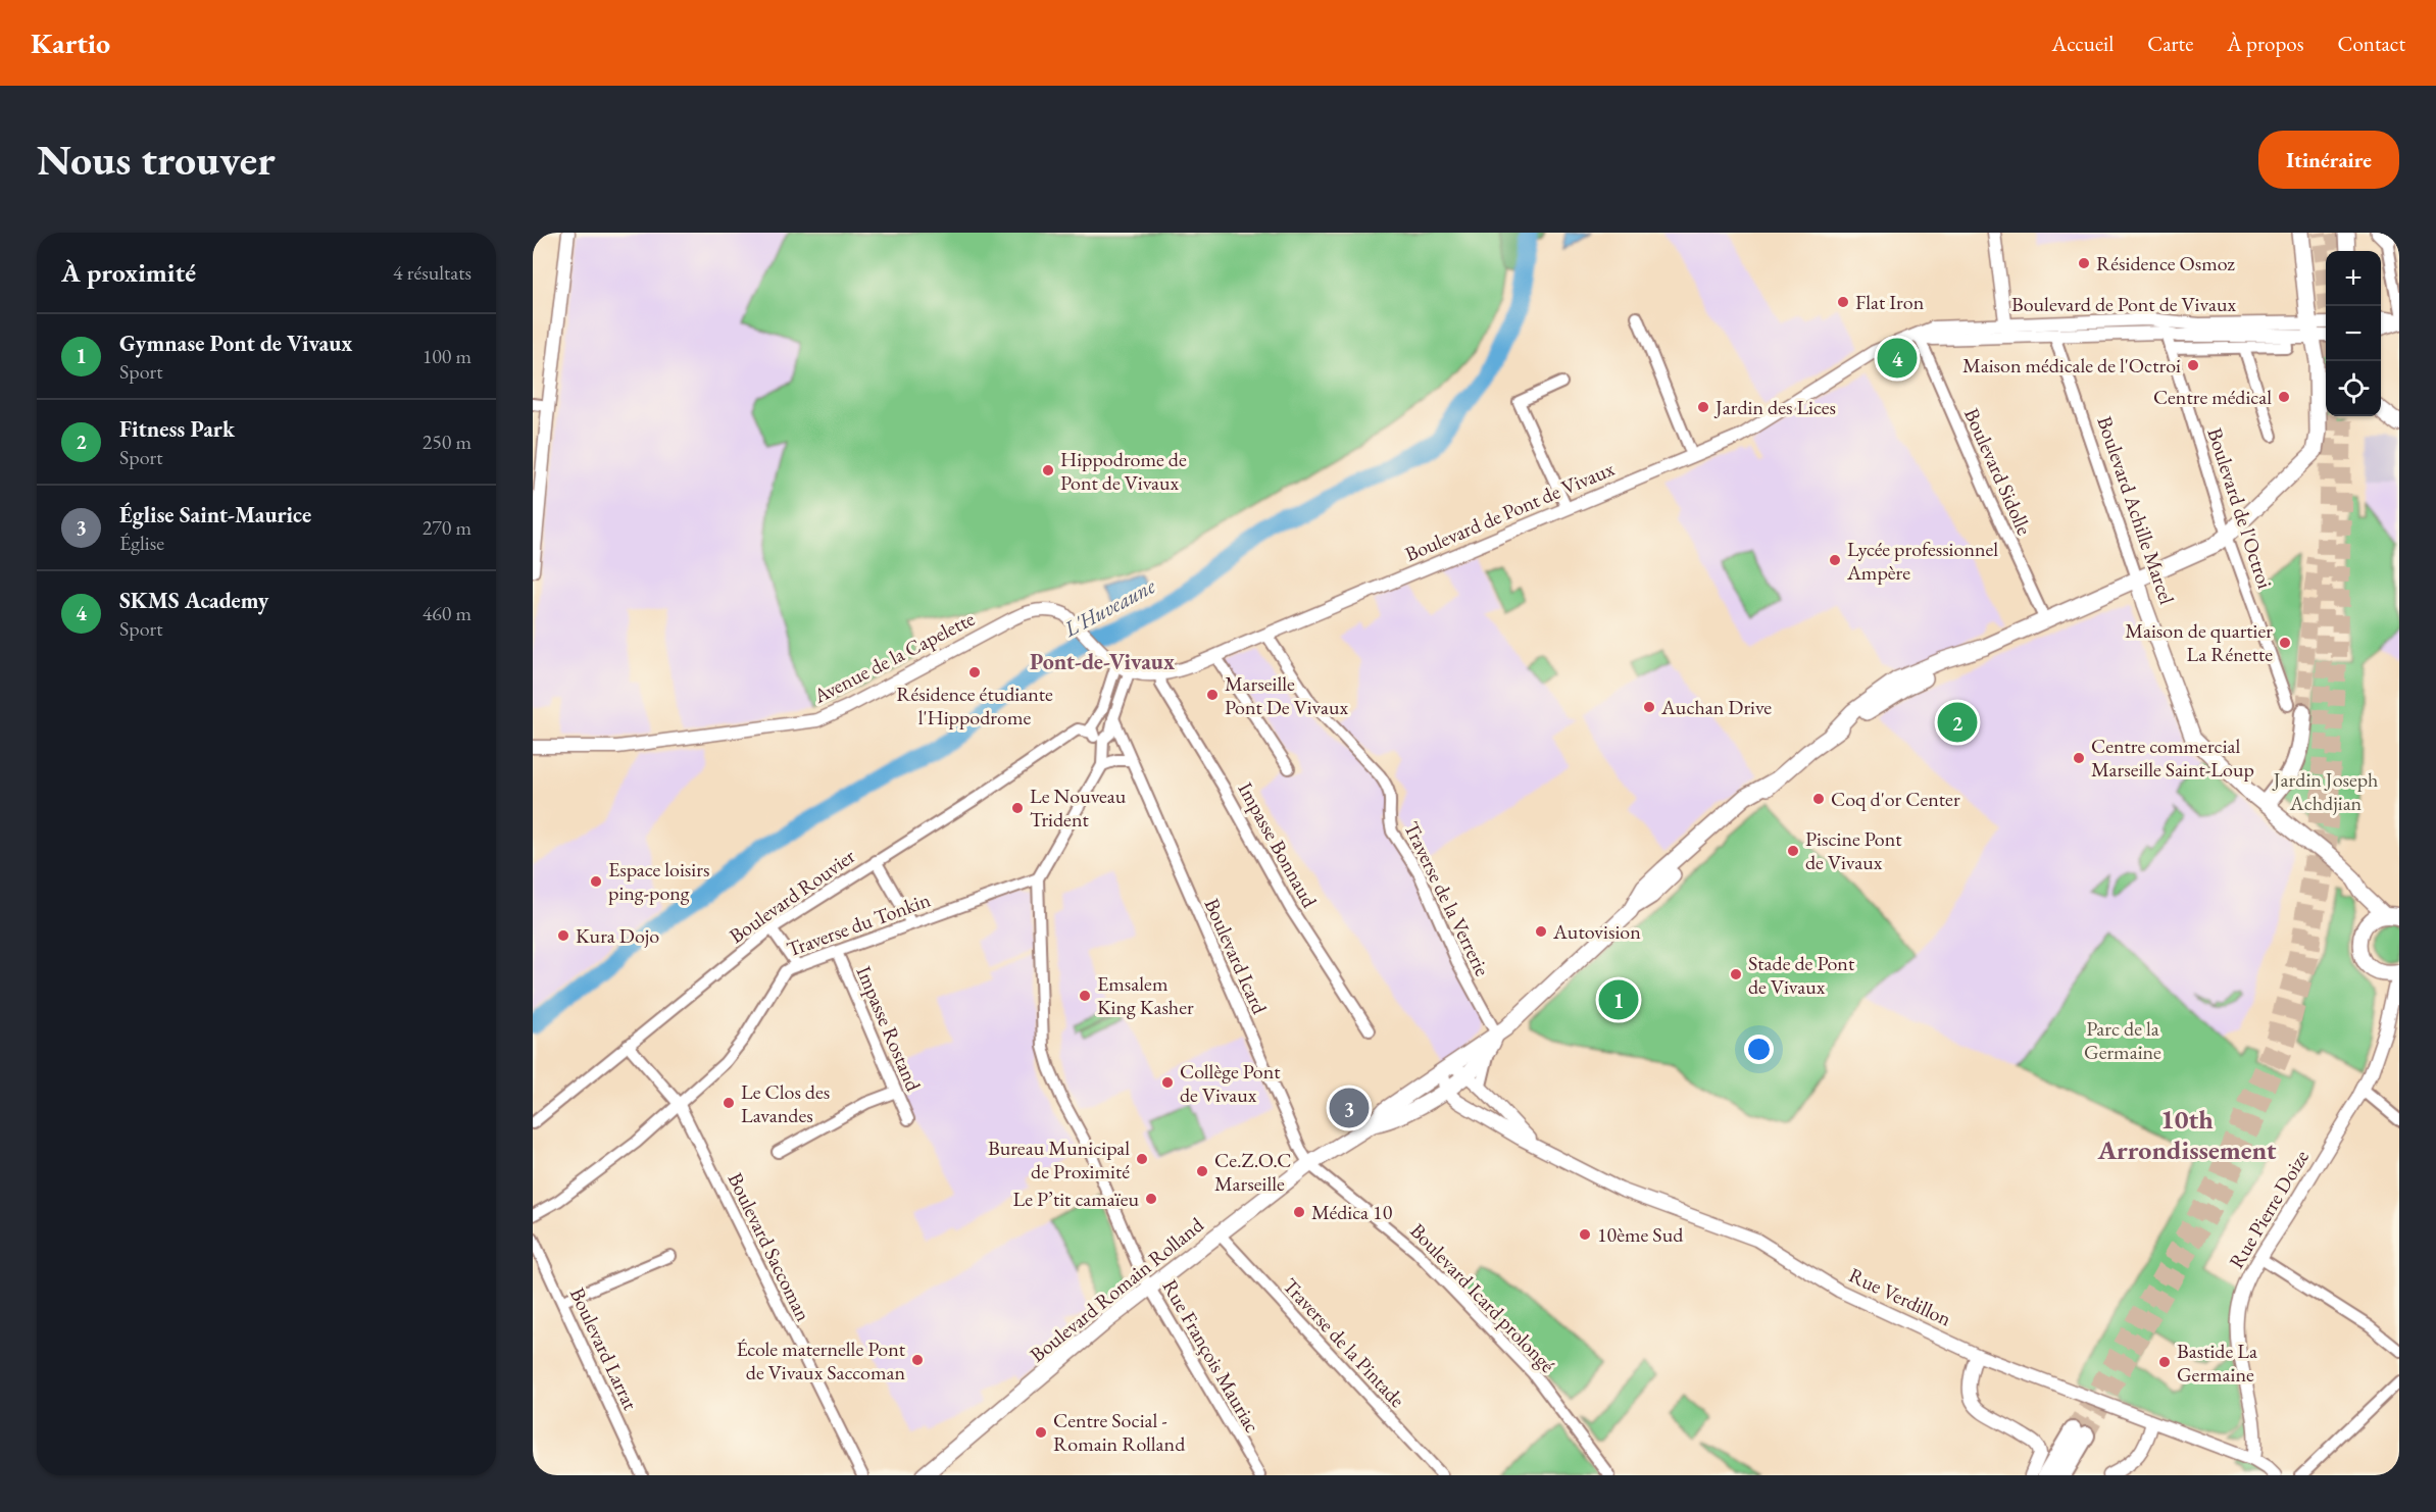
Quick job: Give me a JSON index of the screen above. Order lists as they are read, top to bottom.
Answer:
{
  "streets": {
    "main road": ["Boulevard Achille Marcel", "Boulevard Romain Rolland"],
    "street": [
      "Boulevard de Pont de Vivaux",
      "Boulevard Sidolle",
      "Boulevard de l'Octroi",
      "Avenue de la Capelette",
      "Impasse Bonnaud",
      "Boulevard Rouvier",
      "Traverse de la Verrerie",
      "Traverse du Tonkin",
      "Boulevard Icard",
      "Impasse Rostand",
      "Rue Pierre Doize",
      "Boulevard Saccoman",
      "Rue Verdillon",
      "Boulevard Icard prolongé",
      "Traverse de la Pintade",
      "Boulevard Larrat",
      "Rue François Mauriac"
    ]
  },
  "crossings": [
    ["Boulevard de Pont de Vivaux", "Boulevard Sidolle"],
    ["Boulevard de Pont de Vivaux", "Boulevard de l'Octroi"],
    ["Boulevard de Pont de Vivaux", "Boulevard Achille Marcel"],
    ["Boulevard de Pont de Vivaux", "Avenue de la Capelette"],
    ["Boulevard de Pont de Vivaux", "Impasse Bonnaud"],
    ["Boulevard de Pont de Vivaux", "Traverse de la Verrerie"],
    ["Boulevard de Pont de Vivaux", "Boulevard Romain Rolland"],
    ["Boulevard Sidolle", "Boulevard Romain Rolland"],
    ["Boulevard de l'Octroi", "Boulevard Romain Rolland"],
    ["Boulevard Achille Marcel", "Boulevard Romain Rolland"],
    ["Boulevard Rouvier", "Boulevard Saccoman"],
    ["Traverse de la Verrerie", "Boulevard Romain Rolland"],
    ["Traverse du Tonkin", "Impasse Rostand"],
    ["Traverse du Tonkin", "Boulevard Saccoman"],
    ["Traverse du Tonkin", "Rue François Mauriac"],
    ["Boulevard Icard", "Boulevard Romain Rolland"],
    ["Boulevard Icard", "Boulevard Icard prolongé"],
    ["Rue Pierre Doize", "Rue Verdillon"],
    ["Boulevard Romain Rolland", "Rue Verdillon"],
    ["Boulevard Romain Rolland", "Boulevard Icard prolongé"],
    ["Boulevard Romain Rolland", "Traverse de la Pintade"],
    ["Boulevard Romain Rolland", "Rue François Mauriac"]
  ],
  "districts": ["Pont-de-Vivaux", "10th Arrondissement"],
  "water": ["L'Huveaune"],
  "parks": ["Jardin Joseph Achdjian", "Parc de la Germaine"],
  "places": [
    "Résidence Osmoz",
    "Flat Iron",
    "Maison médicale de l'Octroi",
    "Centre médical",
    "Jardin des Lices",
    "Hippodrome de Pont de Vivaux",
    "Lycée professionnel Ampère",
    "Maison de quartier La Rénette",
    "Résidence étudiante l'Hippodrome",
    "Marseille Pont De Vivaux",
    "Auchan Drive",
    "Centre commercial Marseille Saint-Loup",
    "Coq d'or Center",
    "Le Nouveau Trident",
    "Piscine Pont de Vivaux",
    "Espace loisirs ping-pong",
    "Autovision",
    "Kura Dojo",
    "Stade de Pont de Vivaux",
    "Emsalem King Kasher",
    "Collège Pont de Vivaux",
    "Le Clos des Lavandes",
    "Bureau Municipal de Proximité",
    "Ce.Z.O.C Marseille",
    "Le P’tit camaïeu",
    "Médica 10",
    "10ème Sud",
    "École maternelle Pont de Vivaux Saccoman",
    "Bastide La Germaine",
    "Centre Social - Romain Rolland"
  ],
  "page": {
    "header": "Kartio",
    "nav": [
      "Accueil",
      "Carte",
      "À propos",
      "Contact"
    ],
    "buttons": "Itinéraire",
    "title": "Nous trouver",
    "heading": ["À proximité", "4 résultats"],
    "map_buttons": ["+", "−"],
    "list": [
      {
        "mark": "1",
        "name": "Gymnase Pont de Vivaux",
        "note": "Sport",
        "value": "100 m"
      },
      {
        "mark": "2",
        "name": "Fitness Park",
        "note": "Sport",
        "value": "250 m"
      },
      {
        "mark": "3",
        "name": "Église Saint-Maurice",
        "note": "Église",
        "value": "270 m"
      },
      {
        "mark": "4",
        "name": "SKMS Academy",
        "note": "Sport",
        "value": "460 m"
      }
    ],
    "pins": [
      "4",
      "2",
      "1",
      "3"
    ]
  }
}
